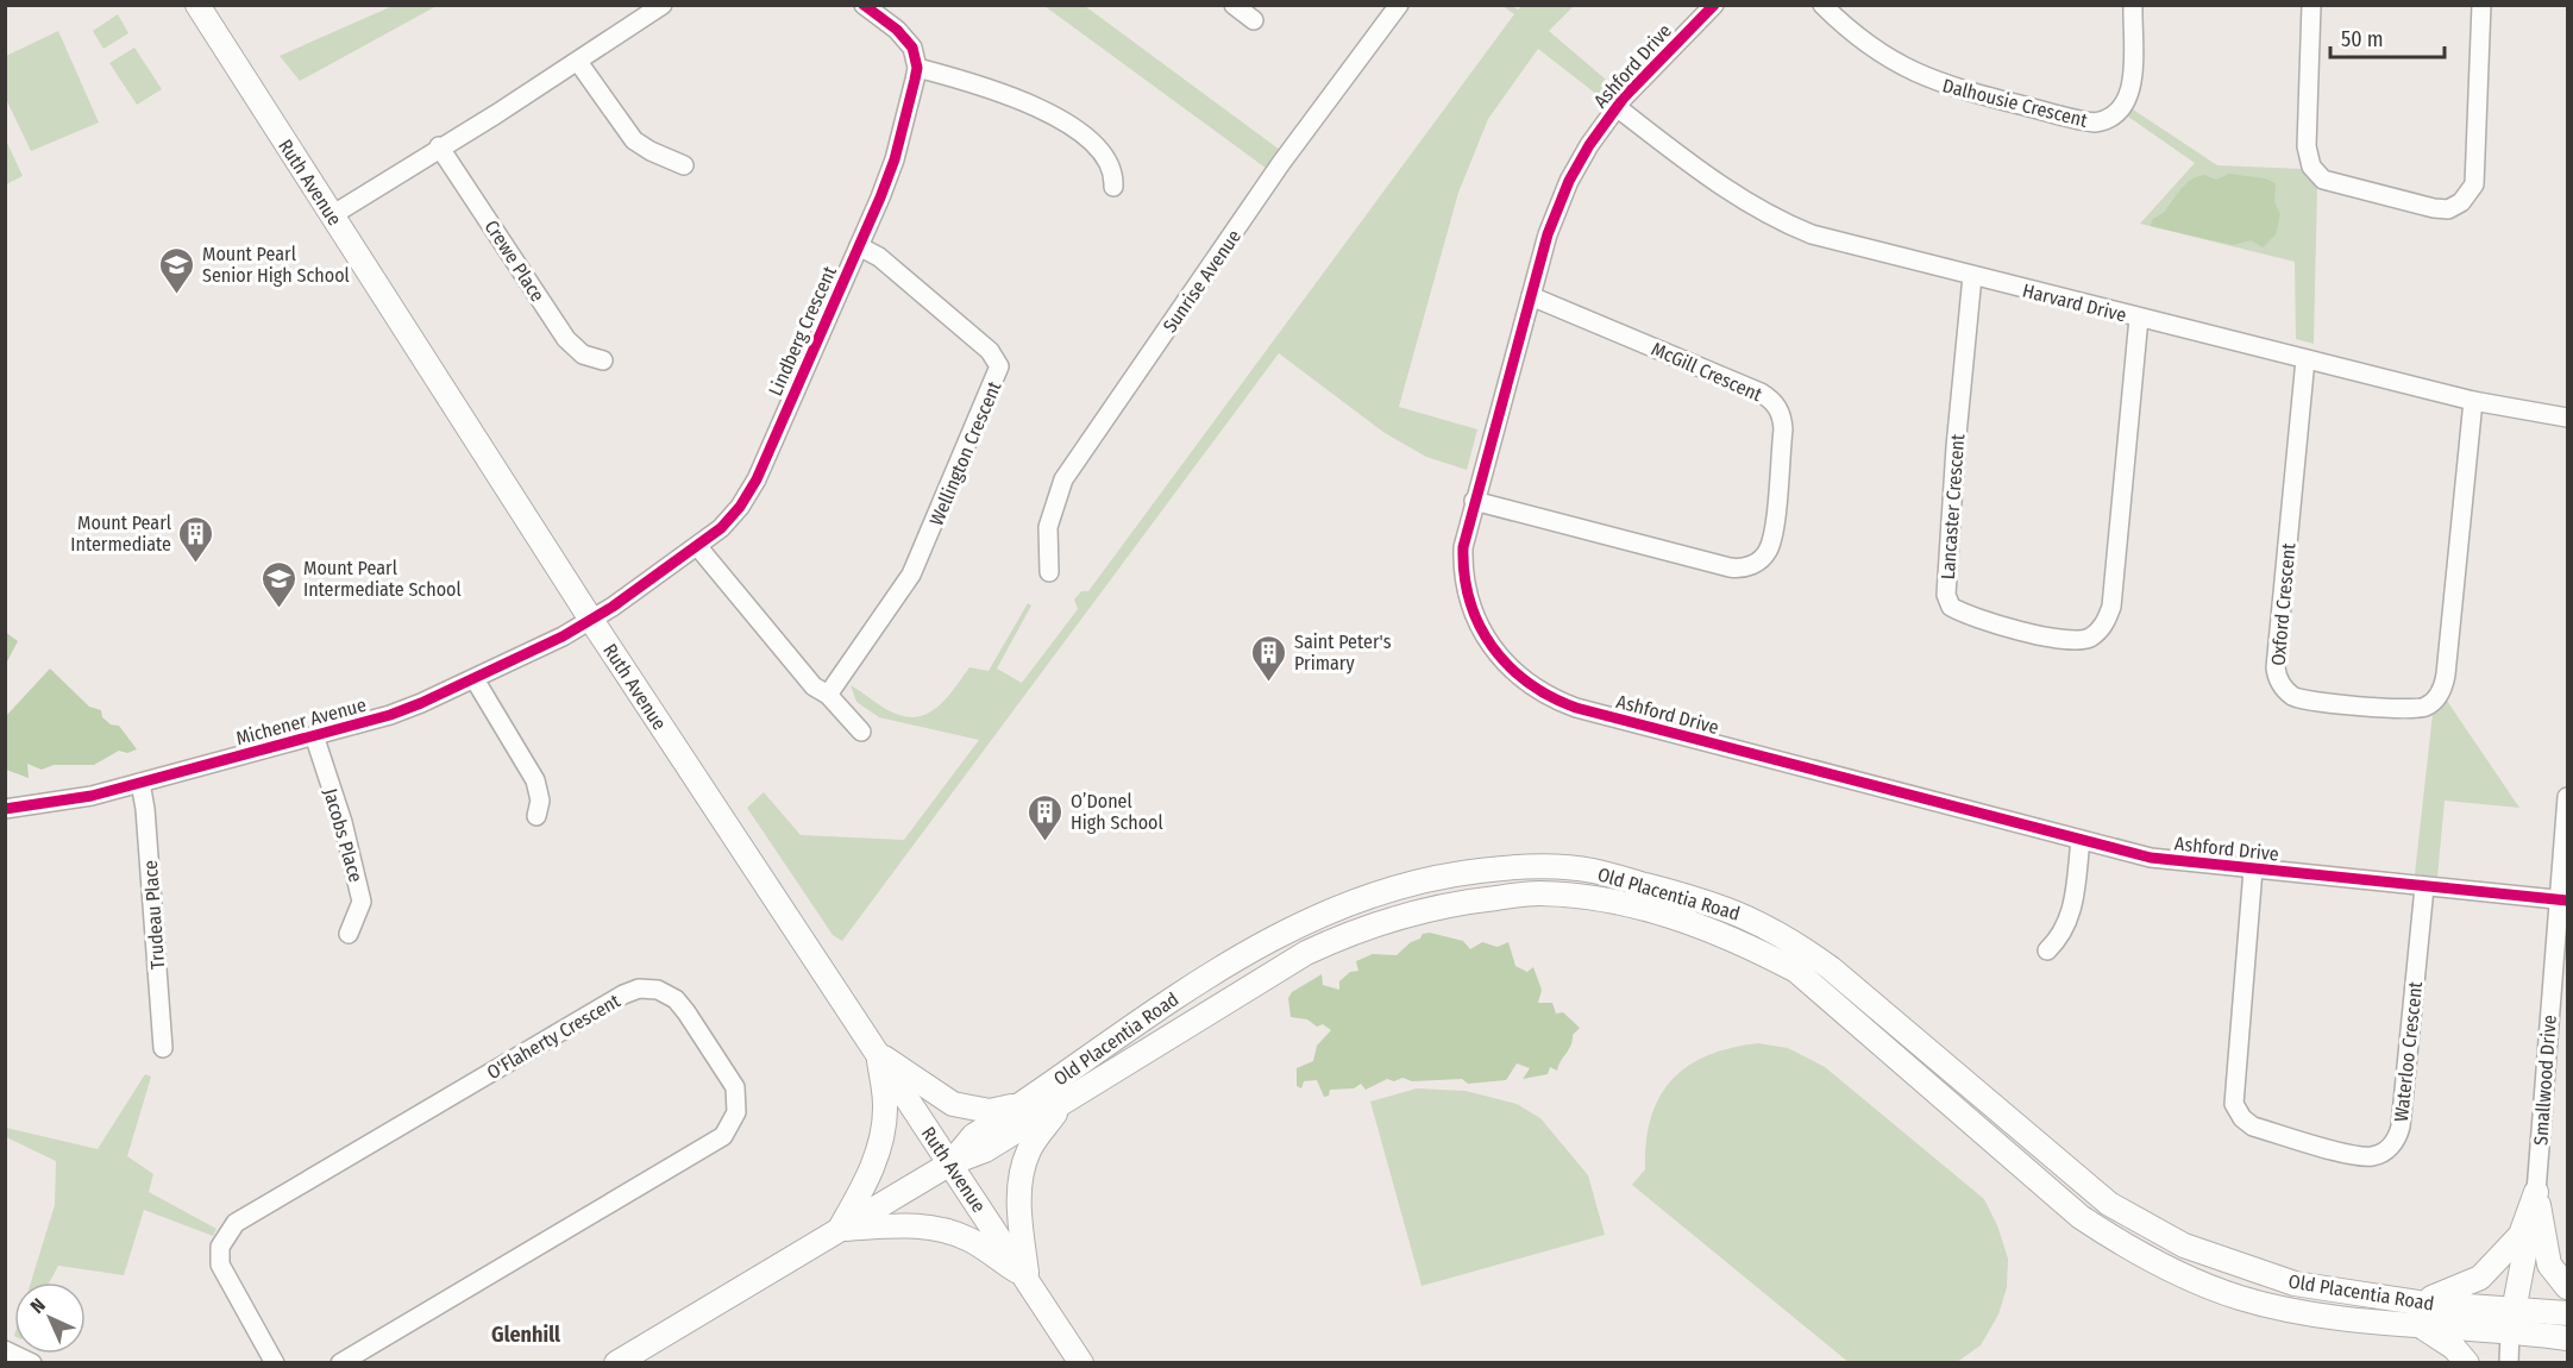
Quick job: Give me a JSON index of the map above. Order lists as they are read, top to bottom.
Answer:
{
  "streets": {
    "main road": ["Ruth Avenue", "Old Placentia Road", "Smallwood Drive"],
    "street": [
      "Ashford Drive",
      "Dalhousie Crescent",
      "Crewe Place",
      "Sunrise Avenue",
      "Harvard Drive",
      "Lindberg Crescent",
      "McGill Crescent",
      "Wellington Crescent",
      "Lancaster Crescent",
      "Oxford Crescent",
      "Michener Avenue",
      "Jacobs Place",
      "Trudeau Place",
      "O'Flaherty Crescent",
      "Waterloo Crescent"
    ]
  },
  "crossings": [
    ["Ashford Drive", "Harvard Drive"],
    ["Ashford Drive", "McGill Crescent"],
    ["Ashford Drive", "Waterloo Crescent"],
    ["Ashford Drive", "Smallwood Drive"],
    ["Ruth Avenue", "Lindberg Crescent"],
    ["Ruth Avenue", "Michener Avenue"],
    ["Ruth Avenue", "Old Placentia Road"],
    ["Harvard Drive", "Lancaster Crescent"],
    ["Harvard Drive", "Oxford Crescent"],
    ["Lindberg Crescent", "Wellington Crescent"],
    ["Lindberg Crescent", "Michener Avenue"],
    ["Michener Avenue", "Jacobs Place"],
    ["Michener Avenue", "Trudeau Place"],
    ["Old Placentia Road", "Smallwood Drive"]
  ],
  "districts": ["Glenhill"],
  "places": {
    "school or university": ["Mount Pearl Senior High School", "Mount Pearl Intermediate School"],
    "building": ["Mount Pearl Intermediate", "Saint Peter's Primary", "O’Donel High School"]
  },
  "scale_bar": "50 m",
  "north": "top left"
}
